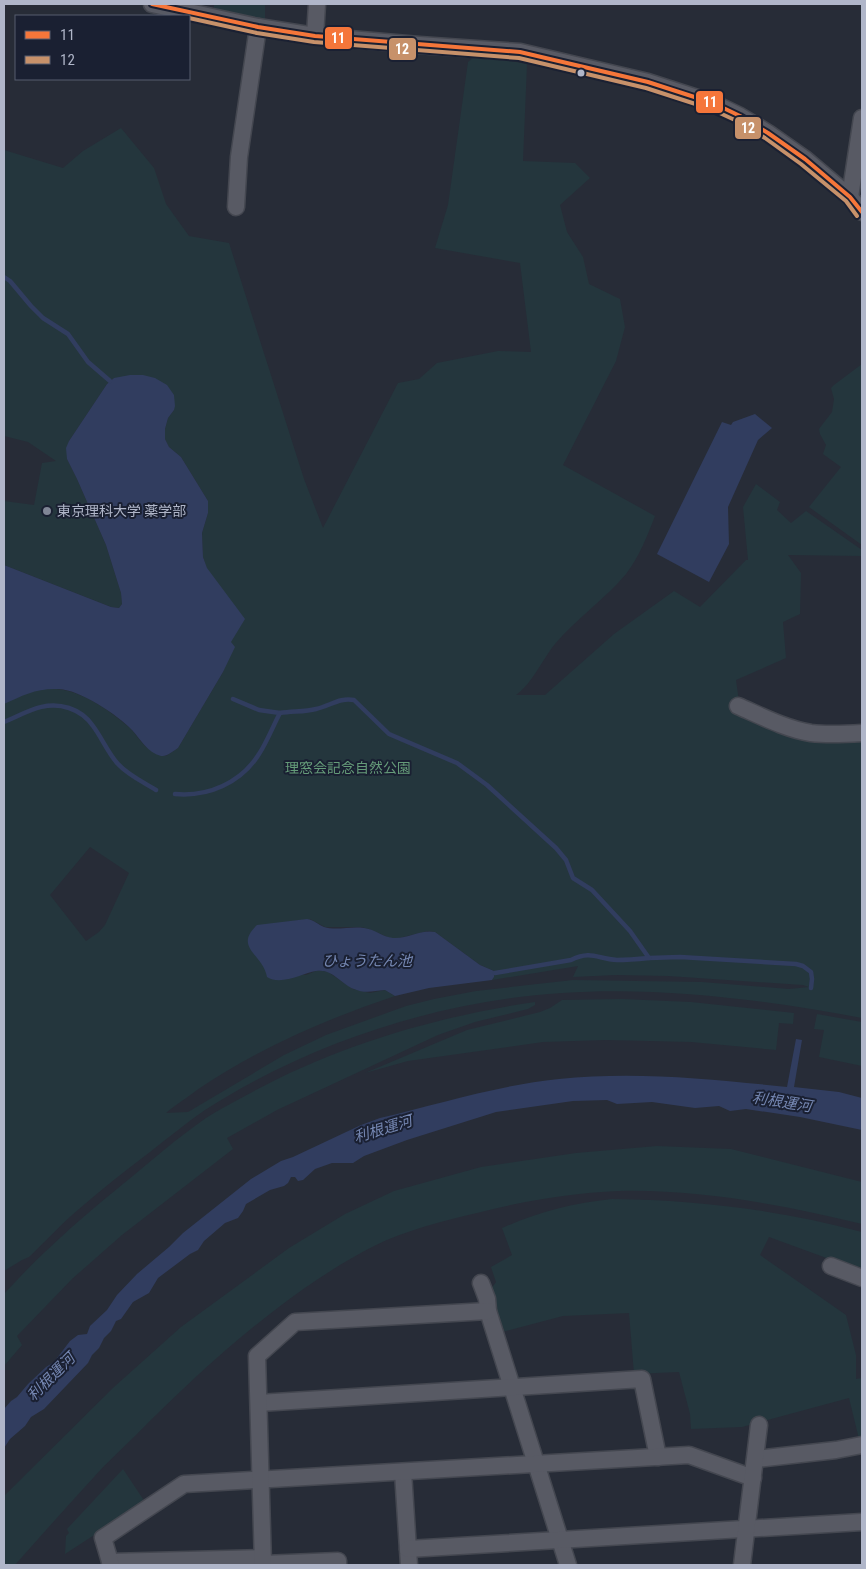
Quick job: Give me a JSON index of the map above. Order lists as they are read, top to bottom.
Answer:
{
  "water": ["ひょうたん池", "利根運河"],
  "parks": ["理窓会記念自然公園"],
  "places": ["東京理科大学 薬学部"],
  "lines": ["transit line 11", "transit line 12"],
  "legend": ["11", "12"]
}
